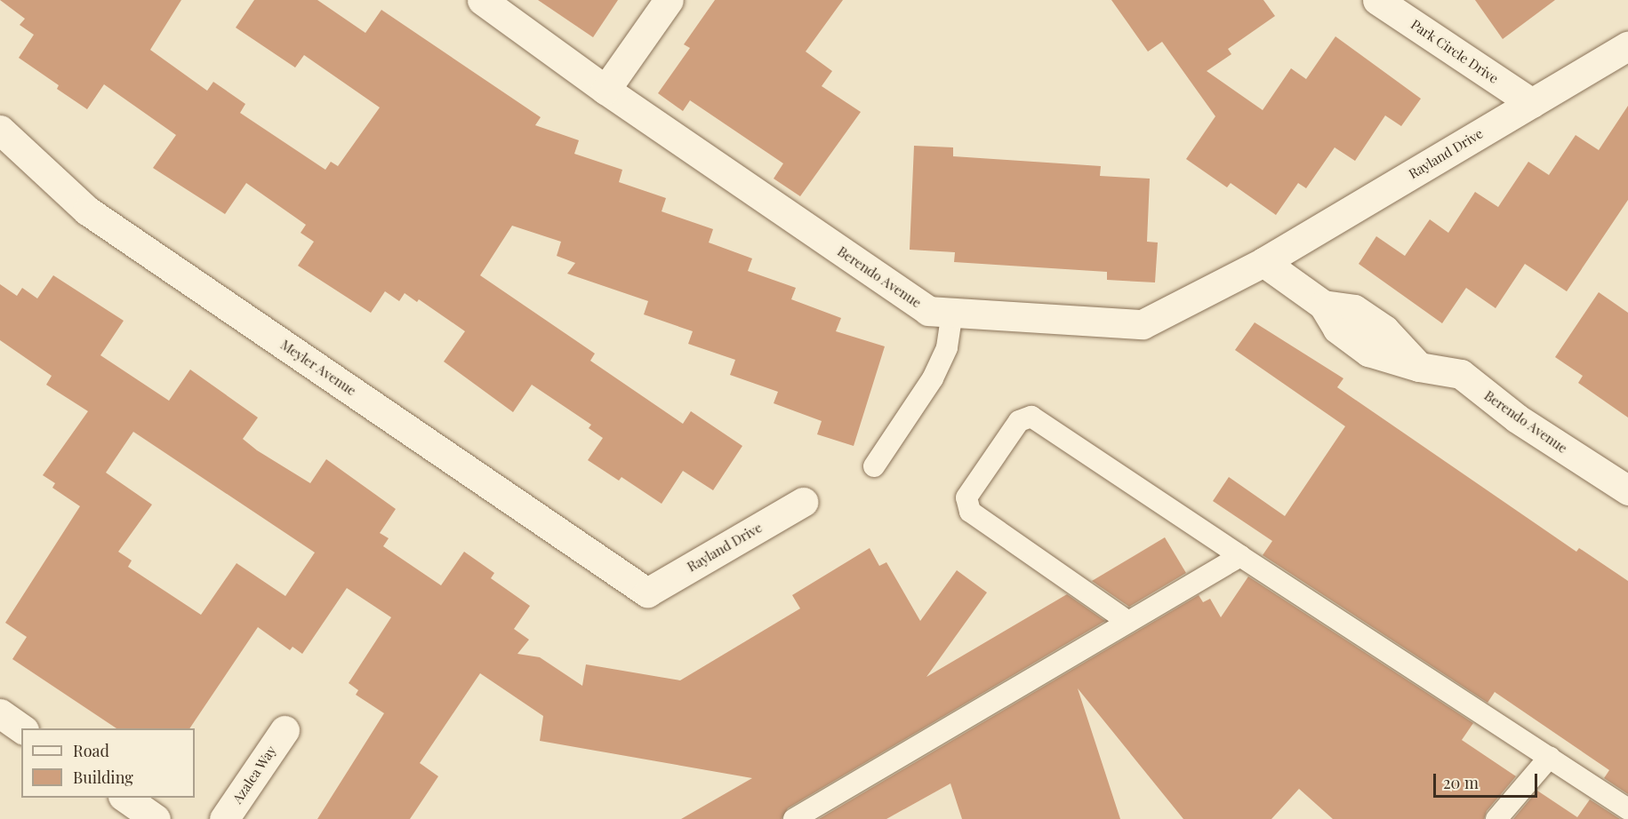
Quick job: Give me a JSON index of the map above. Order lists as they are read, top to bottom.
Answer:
{
  "streets": {
    "street": [
      "Park Circle Drive",
      "Rayland Drive",
      "Berendo Avenue",
      "Meyler Avenue",
      "Azalea Way"
    ]
  },
  "crossings": [
    ["Park Circle Drive", "Rayland Drive"],
    ["Rayland Drive", "Berendo Avenue"],
    ["Rayland Drive", "Meyler Avenue"]
  ],
  "legend": ["Road", "Building"],
  "scale_bar": "20 m"
}
